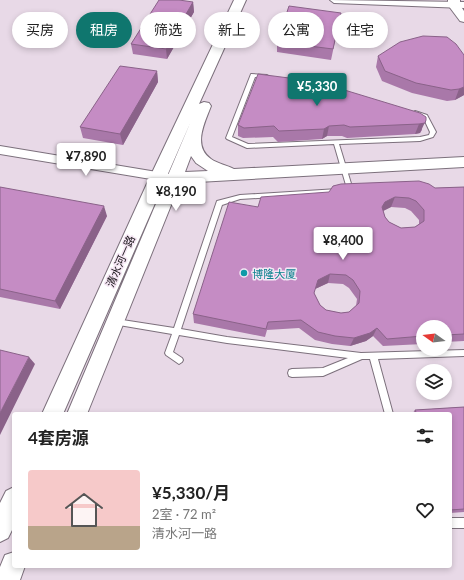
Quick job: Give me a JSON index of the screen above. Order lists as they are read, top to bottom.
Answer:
{
  "streets": {
    "street": ["清水河一路"]
  },
  "places": ["博隆大厦"],
  "north": "left",
  "page": {
    "chip": [
      "买房",
      "租房",
      "筛选",
      "新上",
      "公寓",
      "住宅"
    ],
    "price": [
      "¥5,330",
      "¥7,890",
      "¥8,190",
      "¥8,400"
    ],
    "heading": "4套房源",
    "list": [
      {
        "name": "¥5,330/月",
        "note": "2室 · 72 m² · 清水河一路"
      }
    ]
  }
}
